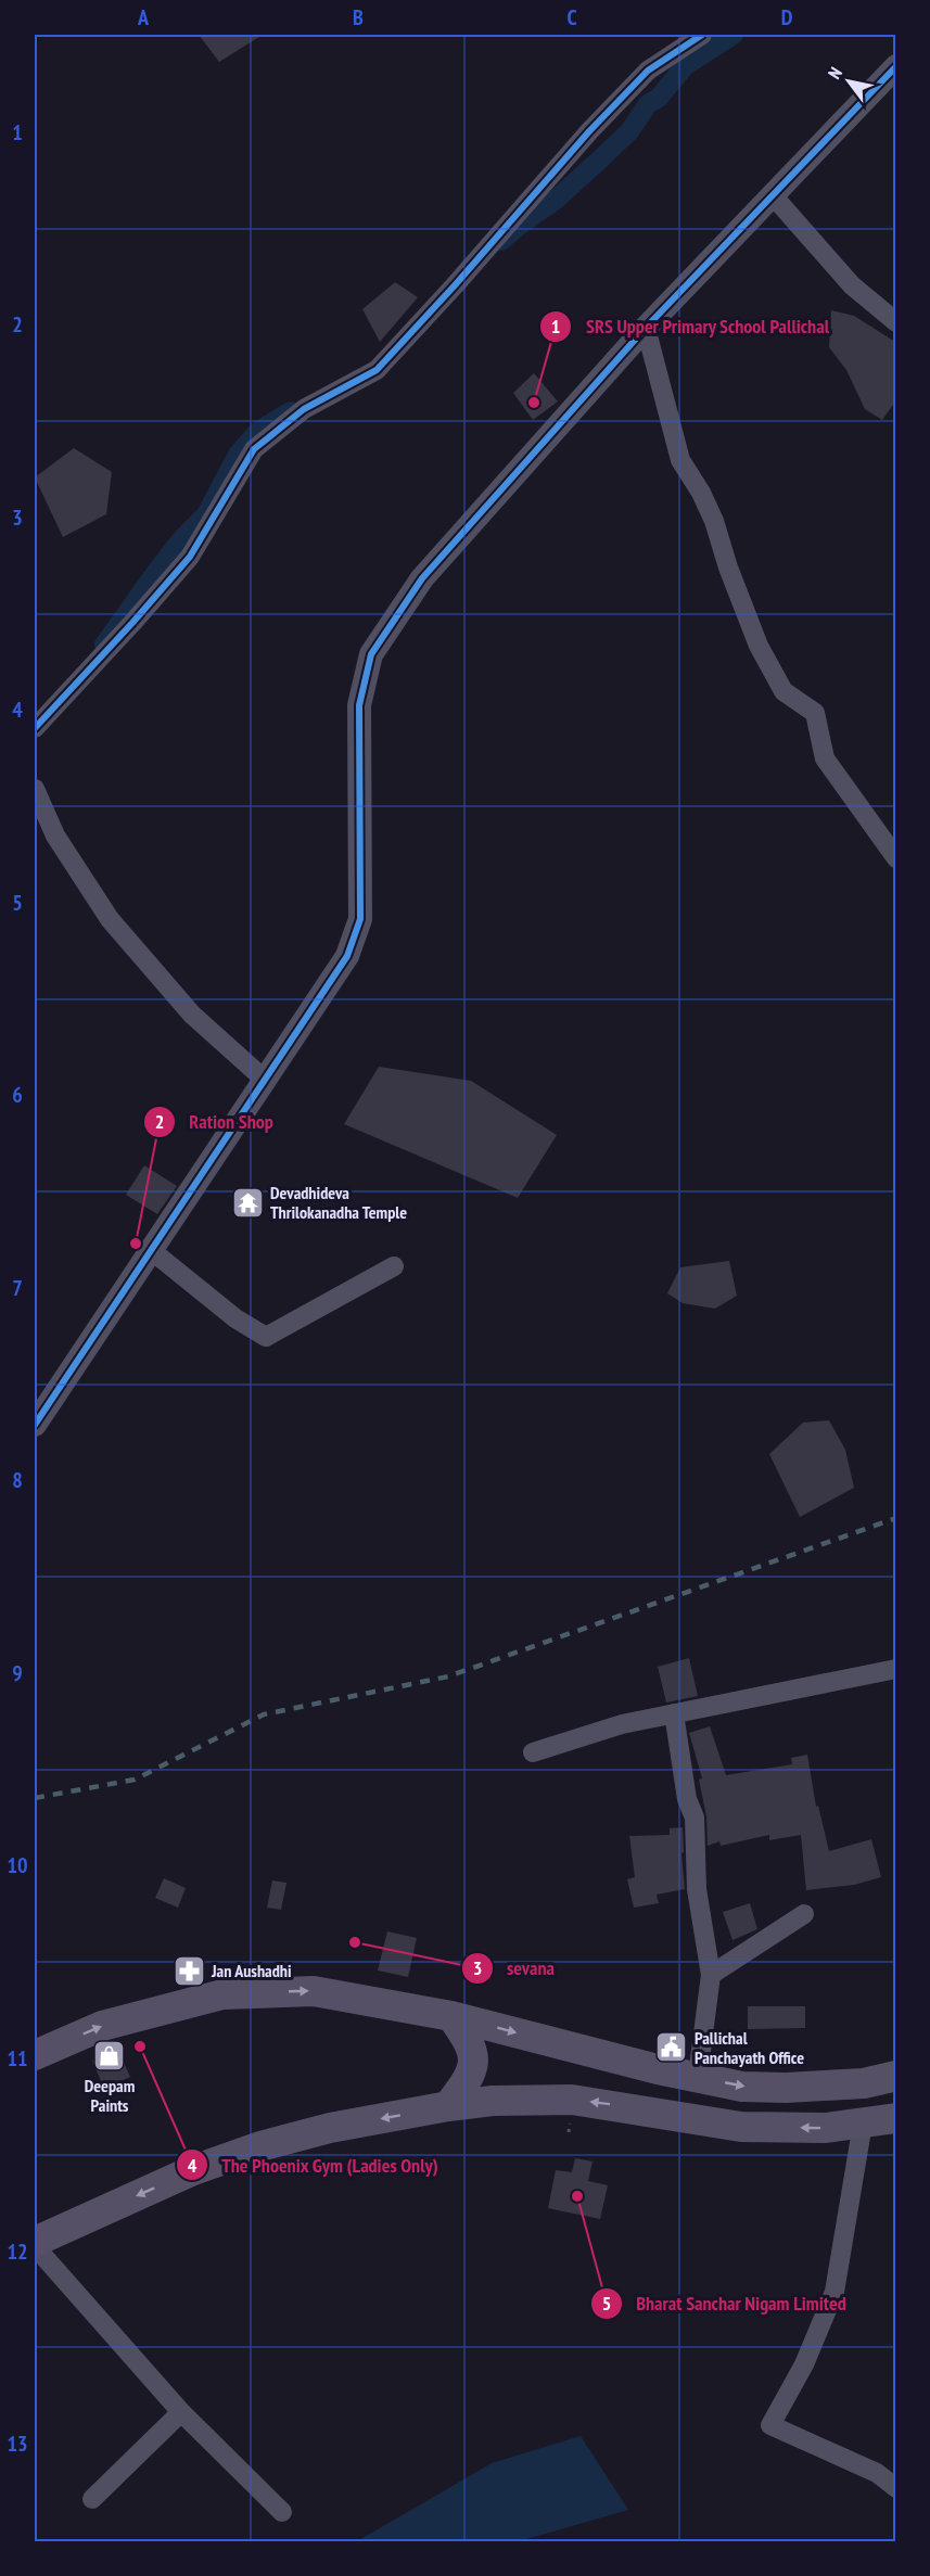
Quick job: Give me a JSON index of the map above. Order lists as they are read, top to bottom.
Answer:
{
  "places": {
    "other": [
      "SRS Upper Primary School Pallichal",
      "Ration Shop",
      "sevana",
      "The Phoenix Gym (Ladies Only)",
      "Bharat Sanchar Nigam Limited"
    ],
    "temple": ["Devadhideva Thrilokanadha Temple"],
    "pharmacy": ["Jan Aushadhi"],
    "public building": ["Pallichal Panchayath Office"],
    "shop": ["Deepam Paints"]
  },
  "north": "top left",
  "grid": {
    "columns": [
      "A",
      "B",
      "C",
      "D"
    ],
    "rows": [
      "1",
      "2",
      "3",
      "4",
      "5",
      "6",
      "7",
      "8",
      "9",
      "10",
      "11",
      "12",
      "13"
    ]
  }
}
